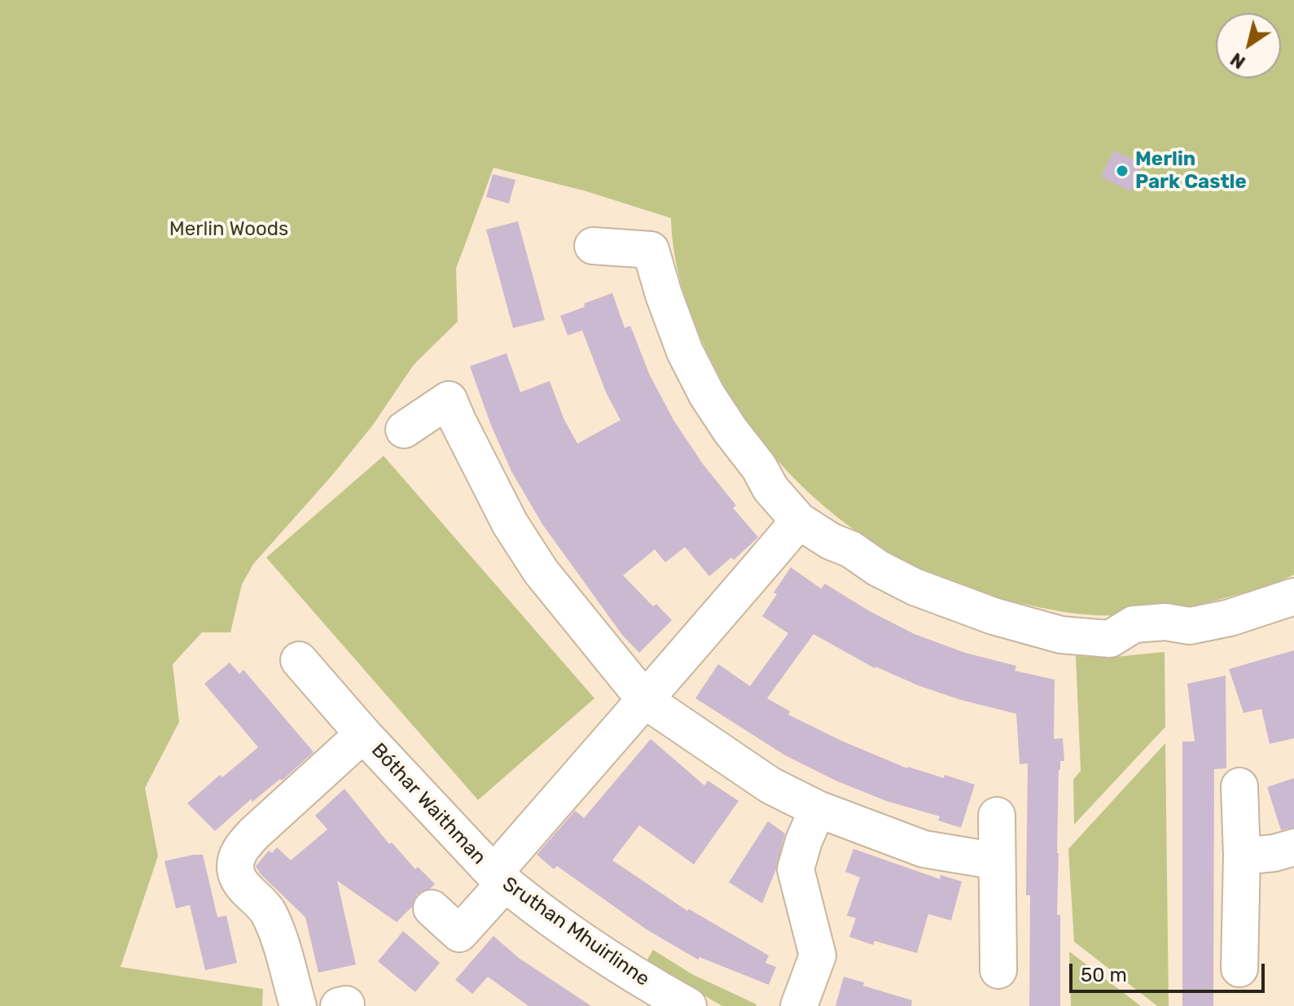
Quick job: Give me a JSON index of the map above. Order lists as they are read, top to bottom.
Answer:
{
  "streets": {
    "street": ["Bóthar Waithman", "Sruthan Mhuirlinne"]
  },
  "crossings": [
    ["Bóthar Waithman", "Sruthan Mhuirlinne"]
  ],
  "parks": ["Merlin Woods"],
  "places": ["Merlin Park Castle"],
  "scale_bar": "50 m",
  "north": "bottom left"
}
